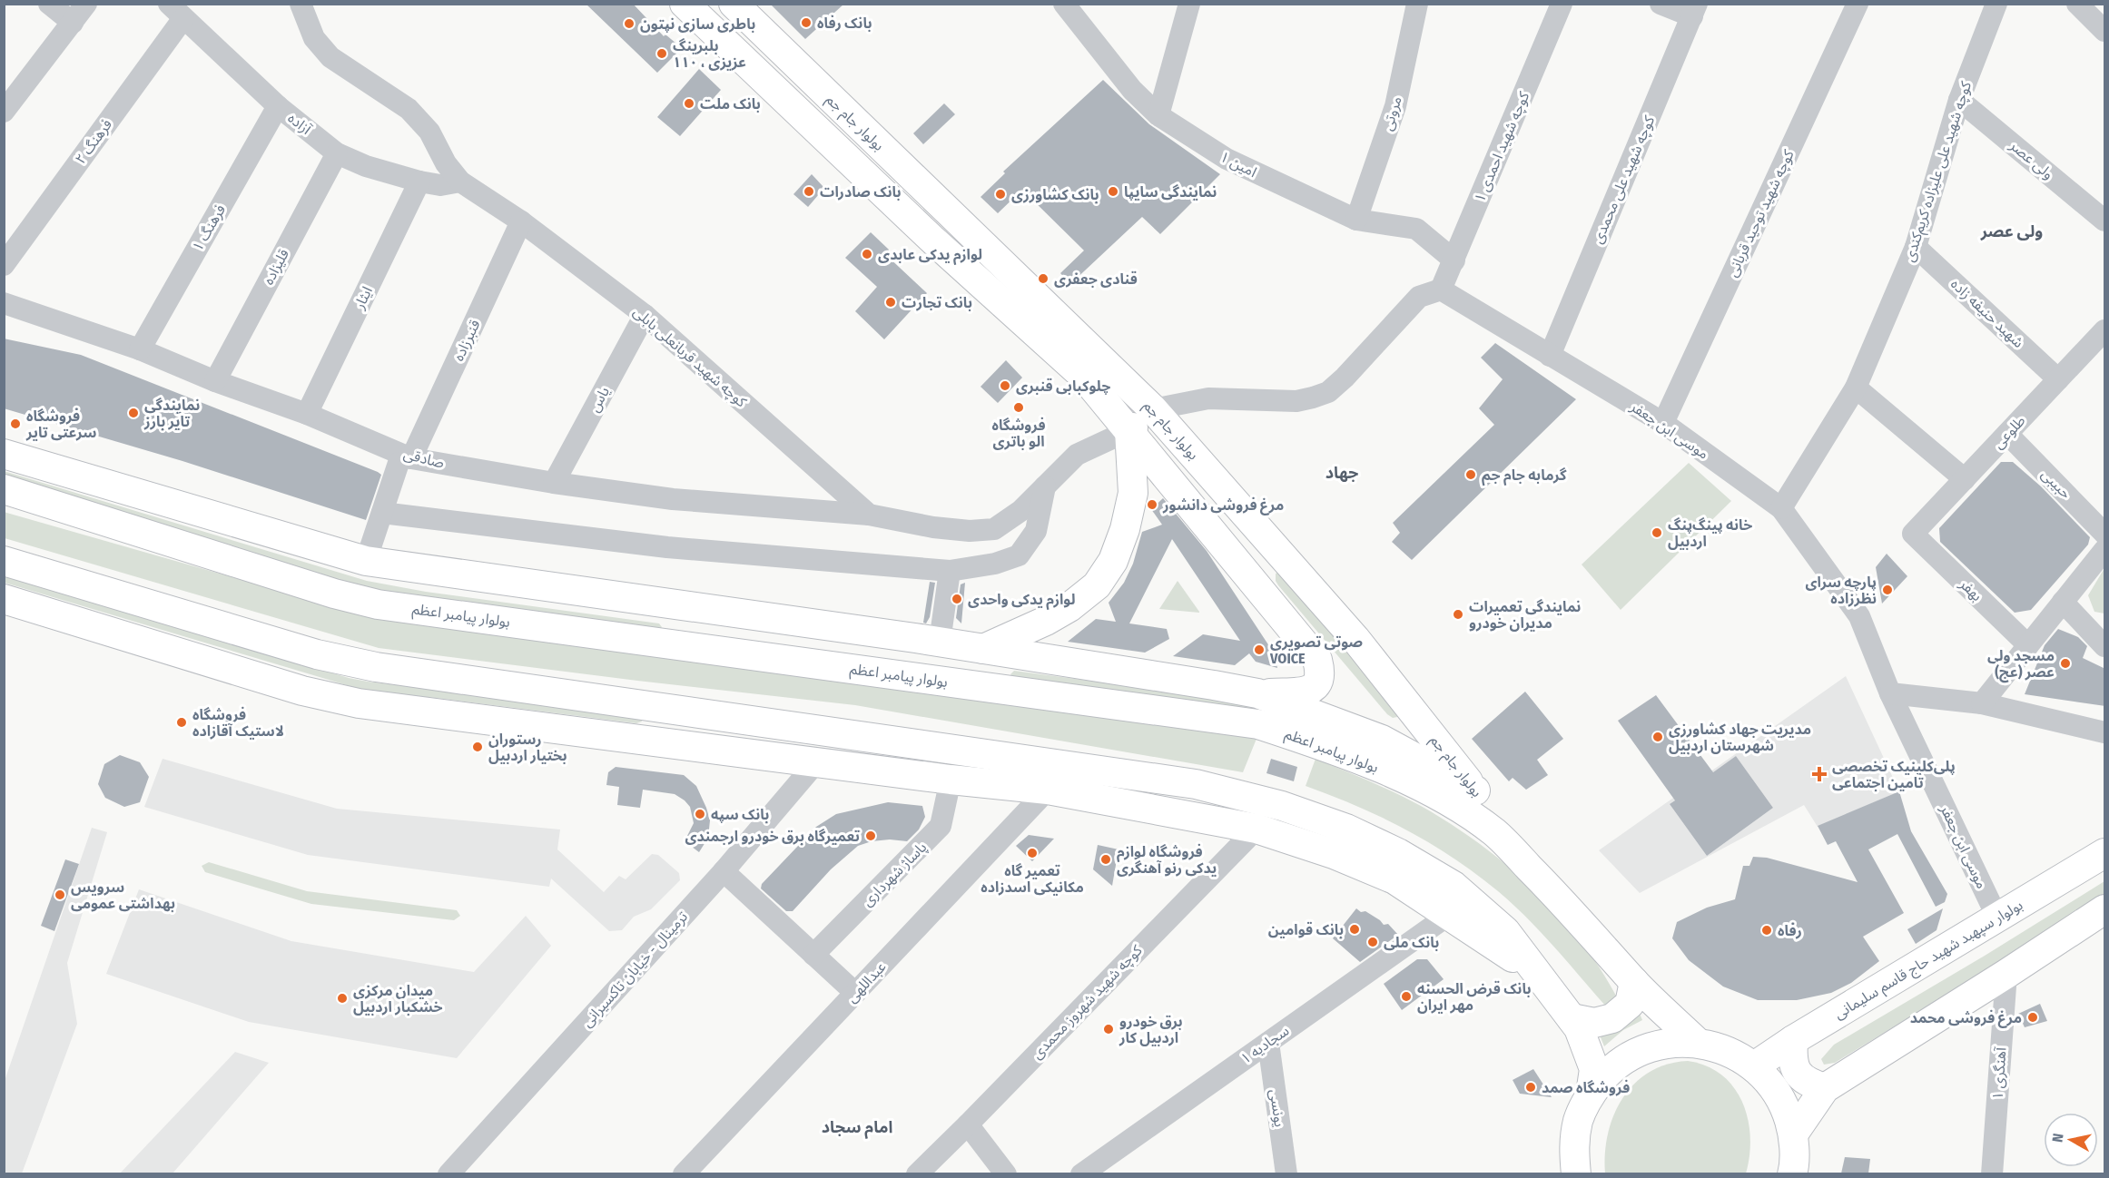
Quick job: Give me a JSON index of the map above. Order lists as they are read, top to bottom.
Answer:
{
  "streets": {
    "main road": ["بولوار جام جم", "بولوار پیامبر اعظم", "بولوار سپهبد شهید حاج قاسم سلیمانی"],
    "street": [
      "مروتی",
      "آزاده",
      "فرهنگ ۲",
      "کوچه شهید احمدی ۱",
      "ولی عصر",
      "امین ۱",
      "کوچه شهید علی علیزاده کریم‌کندی",
      "کوچه شهید علی محمدی",
      "کوچه شهید توحید قربانی",
      "فرهنگ ۱",
      "قلیزاده",
      "ایثار",
      "شهید حنیفه زاده",
      "قنبرزاده",
      "کوچه شهید قربانعلی بابلی",
      "یاس",
      "موسی ابن جعفر",
      "طلوعی",
      "صادقی",
      "حبیبی",
      "بهفر",
      "پاساژ شهرداری",
      "ترمینال - خیابان تاکسیرانی",
      "عبداللهی",
      "کوچه شهید شهروز محمدی",
      "سجادیه ۱",
      "آهنگری ۱",
      "یونسی"
    ]
  },
  "crossings": [
    ["مروتی", "امین ۱"],
    ["بولوار جام جم", "بولوار پیامبر اعظم"],
    ["آزاده", "فرهنگ ۲"],
    ["آزاده", "فرهنگ ۱"],
    ["آزاده", "قلیزاده"],
    ["آزاده", "ایثار"],
    ["آزاده", "کوچه شهید قربانعلی بابلی"],
    ["کوچه شهید احمدی ۱", "امین ۱"],
    ["کوچه شهید احمدی ۱", "موسی ابن جعفر"],
    ["ولی عصر", "کوچه شهید علی علیزاده کریم‌کندی"],
    ["کوچه شهید علی علیزاده کریم‌کندی", "شهید حنیفه زاده"],
    ["کوچه شهید علی علیزاده کریم‌کندی", "موسی ابن جعفر"],
    ["کوچه شهید علی محمدی", "موسی ابن جعفر"],
    ["کوچه شهید توحید قربانی", "موسی ابن جعفر"],
    ["فرهنگ ۱", "صادقی"],
    ["قلیزاده", "صادقی"],
    ["ایثار", "صادقی"],
    ["شهید حنیفه زاده", "طلوعی"],
    ["قنبرزاده", "کوچه شهید قربانعلی بابلی"],
    ["قنبرزاده", "صادقی"],
    ["قنبرزاده", "بولوار پیامبر اعظم"],
    ["کوچه شهید قربانعلی بابلی", "یاس"],
    ["کوچه شهید قربانعلی بابلی", "صادقی"],
    ["یاس", "صادقی"],
    ["موسی ابن جعفر", "بولوار سپهبد شهید حاج قاسم سلیمانی"],
    ["طلوعی", "حبیبی"],
    ["طلوعی", "بهفر"],
    ["سجادیه ۱", "یونسی"]
  ],
  "districts": ["ولی عصر", "جهاد", "امام سجاد"],
  "places": {
    "other": [
      "بانک رفاه",
      "باطری سازی نپتون",
      "بلبرینگ ۱۱۰ ، عزیزی",
      "بانک ملت",
      "بانک صادرات",
      "نمایندگی سایپا",
      "بانک کشاورزی",
      "لوازم یدکی عابدی",
      "قنادی جعفری",
      "بانک تجارت",
      "چلوکبابی قنبری",
      "فروشگاه الو باتری",
      "نمایندگی تایر بارز",
      "فروشگاه سرعتی تایر",
      "گرمابه جام جم",
      "مرغ فروشی دانشور",
      "خانه پینگ‌پنگ اردبیل",
      "پارچه‌ سرای نظرزاده",
      "لوازم یدکی واحدی",
      "نمایندگی تعمیرات مدیران خودرو",
      "صوتی تصویری VOICE",
      "مسجد ولی عصر (عج)",
      "فروشگاه لاستیک آقازاده",
      "مدیریت جهاد کشاورزی شهرستان اردبیل",
      "رستوران بختیار اردبیل",
      "بانک سپه",
      "تعمیرگاه برق خودرو ارجمندی",
      "تعمیر گاه مکانیکی اسدزاده",
      "فروشگاه لوازم یدکی رنو آهنگری",
      "سرویس بهداشتی عمومی",
      "بانک قوامین",
      "رفاه",
      "بانک ملی",
      "بانک قرض الحسنه مهر ایران",
      "میدان مرکزی خشکبار اردبیل",
      "مرغ فروشی محمد",
      "برق خودرو اردبیل کار",
      "فروشگاه صمد"
    ],
    "health": ["پلی‌کلینیک تخصصی تامین اجتماعی"]
  },
  "north": "left"
}
